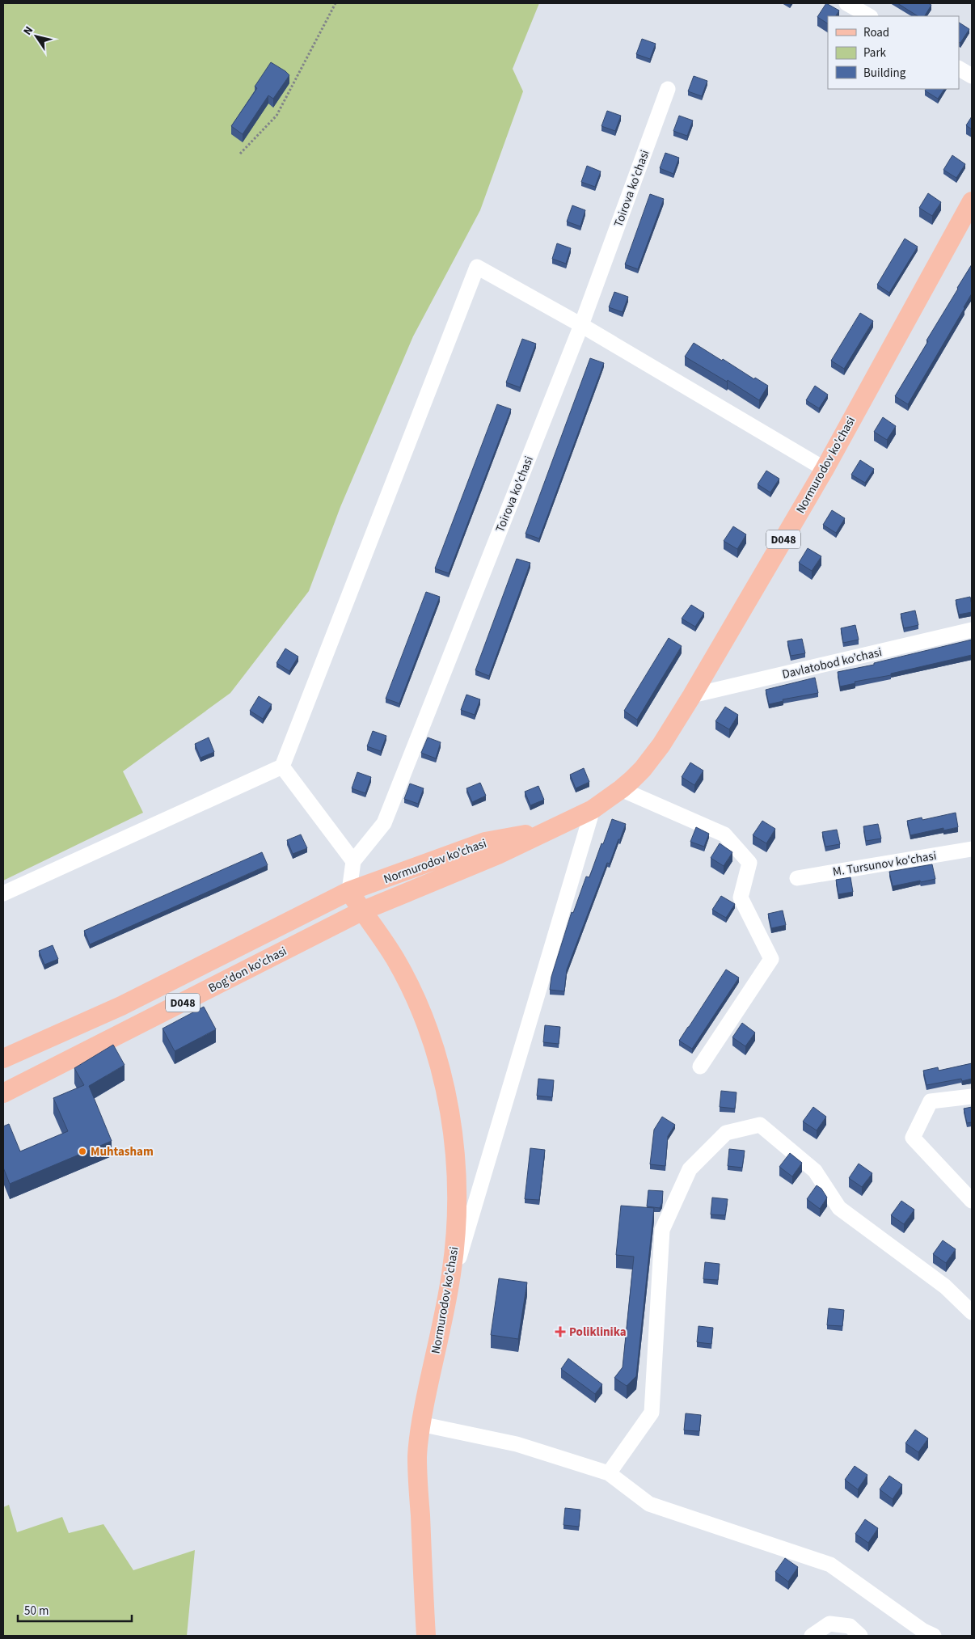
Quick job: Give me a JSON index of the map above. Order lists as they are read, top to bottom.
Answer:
{
  "streets": {
    "main road": ["Normurodov ko'chasi", "D048", "Bog'don ko'chasi"],
    "street": ["Toirova ko'chasi", "Davlatobod ko’chasi", "M. Tursunov ko'chasi"]
  },
  "crossings": [
    ["Normurodov ko'chasi", "Davlatobod ko’chasi"],
    ["Normurodov ko'chasi", "Bog'don ko'chasi"]
  ],
  "places": {
    "other": ["Muhtasham"],
    "health": ["Poliklinika"]
  },
  "legend": ["Road", "Park", "Building"],
  "scale_bar": "50 m",
  "north": "top left"
}
